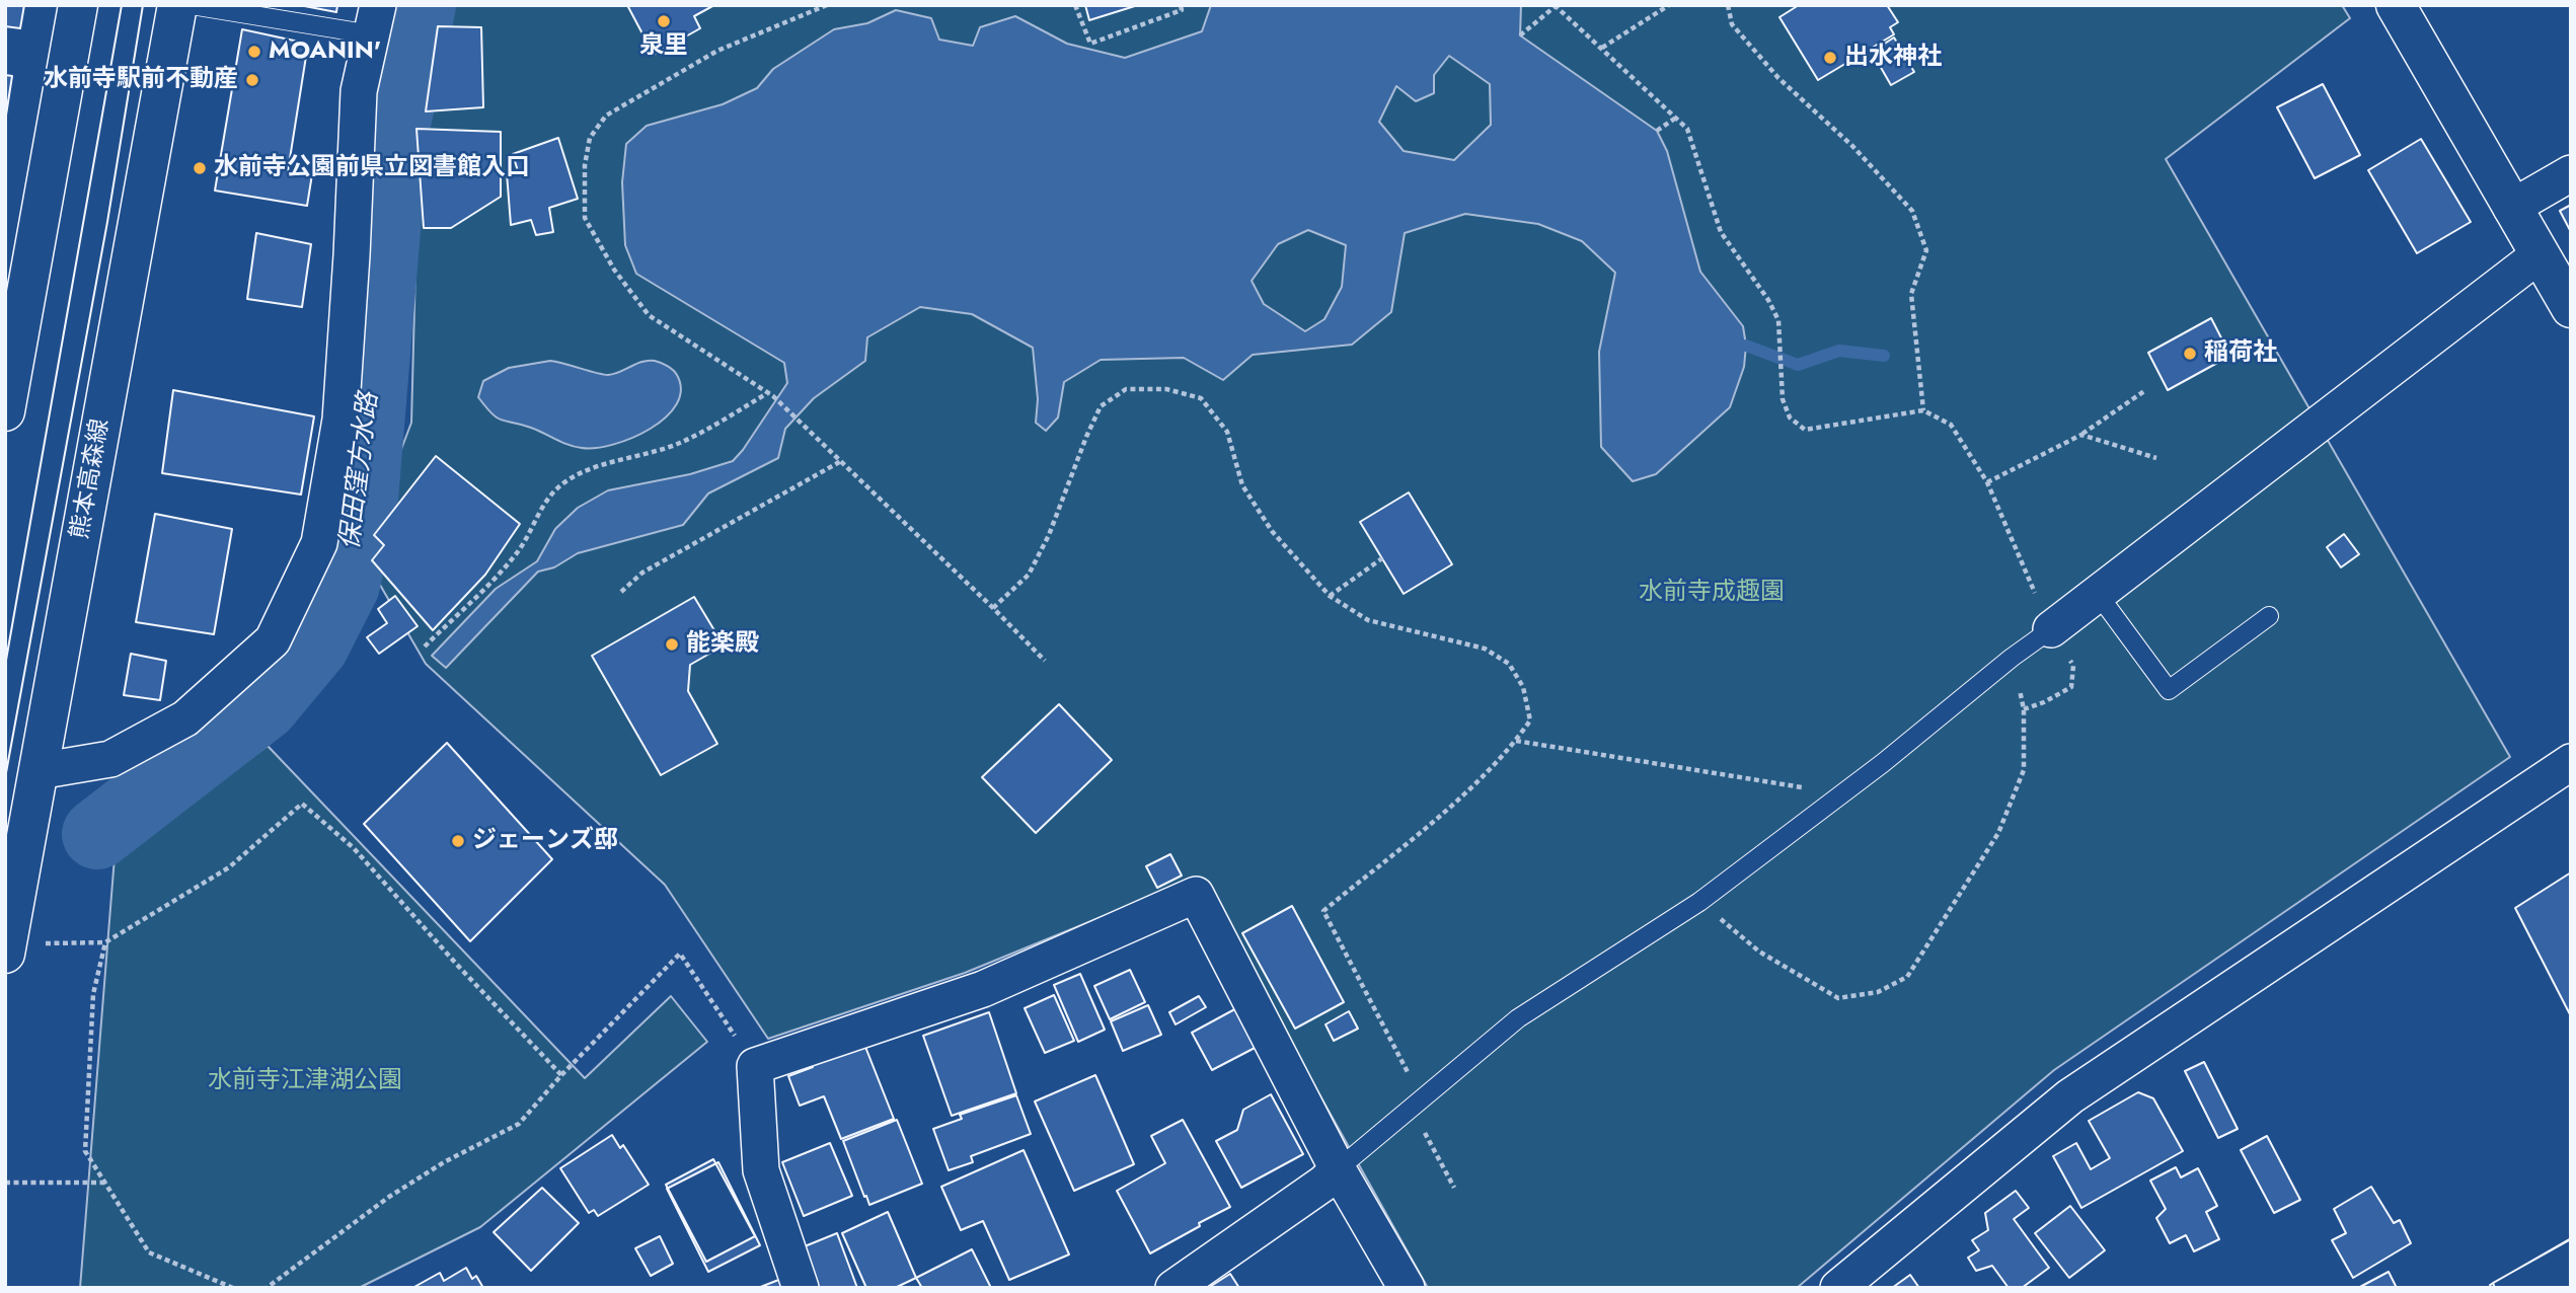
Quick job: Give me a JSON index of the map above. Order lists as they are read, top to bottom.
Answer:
{
  "streets": {
    "main road": ["熊本高森線"]
  },
  "water": ["保田窪方水路"],
  "parks": ["水前寺成趣園", "水前寺江津湖公園"],
  "places": [
    "泉里",
    "MOANIN'",
    "出水神社",
    "水前寺駅前不動産",
    "水前寺公園前県立図書館入口",
    "稲荷社",
    "能楽殿",
    "ジェーンズ邸"
  ]
}
